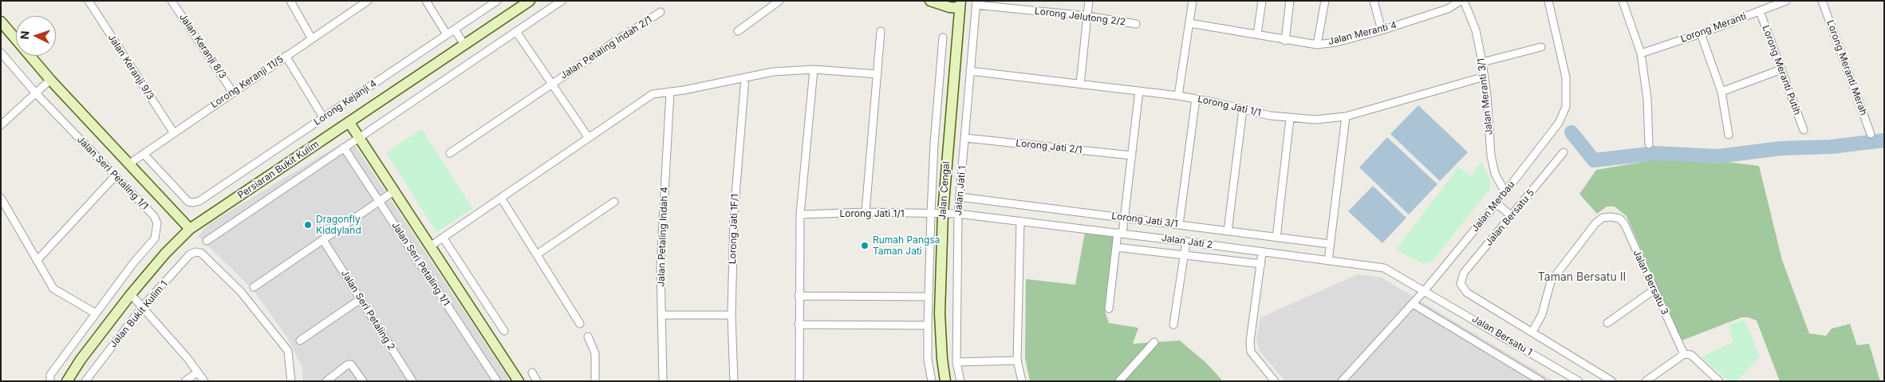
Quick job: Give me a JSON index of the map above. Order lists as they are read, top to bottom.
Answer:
{
  "streets": {
    "street": [
      "Lorong Jelutong 2/2",
      "Lorong Meranti",
      "Jalan Meranti 4",
      "Jalan Keranji 8/3",
      "Jalan Petaling Indah 2/1",
      "Jalan Keranji 9/3",
      "Lorong Meranti Merah",
      "Lorong Meranti Putih",
      "Lorong Keranji 11/5",
      "Jalan Meranti 3/1",
      "Lorong Kejanji 4",
      "Lorong Jati 1/1",
      "Lorong Jati 2/1",
      "Persiaran Bukit Kulim",
      "Jalan Seri Petaling 1/1",
      "Jalan Cengal",
      "Jalan Jati 1",
      "Jalan Merbau",
      "Jalan Bersatu 5",
      "Lorong Jati 3/1",
      "Lorong Jati 1F/1",
      "Jalan Petaling Indah 4",
      "Jalan Jati 2",
      "Jalan Bersatu 3",
      "Jalan Seri Petaling 2",
      "Jalan Bukit Kulim 1",
      "Jalan Bersatu 1"
    ]
  },
  "crossings": [
    ["Lorong Jelutong 2/2", "Jalan Jati 1"],
    ["Lorong Meranti", "Lorong Meranti Putih"],
    ["Jalan Meranti 4", "Jalan Meranti 3/1"],
    ["Jalan Keranji 8/3", "Lorong Keranji 11/5"],
    ["Jalan Keranji 9/3", "Lorong Keranji 11/5"],
    ["Lorong Keranji 11/5", "Lorong Kejanji 4"],
    ["Jalan Meranti 3/1", "Lorong Jati 1/1"],
    ["Jalan Meranti 3/1", "Jalan Merbau"],
    ["Lorong Jati 1/1", "Jalan Cengal"],
    ["Lorong Jati 1/1", "Jalan Jati 1"],
    ["Lorong Jati 1/1", "Jalan Jati 2"],
    ["Lorong Jati 2/1", "Jalan Jati 1"],
    ["Jalan Cengal", "Jalan Jati 2"],
    ["Jalan Jati 1", "Lorong Jati 3/1"],
    ["Jalan Jati 1", "Jalan Jati 2"],
    ["Jalan Merbau", "Jalan Jati 2"],
    ["Jalan Merbau", "Jalan Bersatu 1"],
    ["Jalan Bersatu 5", "Jalan Bersatu 3"],
    ["Jalan Jati 2", "Jalan Bersatu 1"]
  ],
  "districts": ["Taman Bersatu Ⅱ"],
  "places": ["Dragonfly Kiddyland", "Rumah Pangsa Taman Jati"],
  "north": "left"
}
